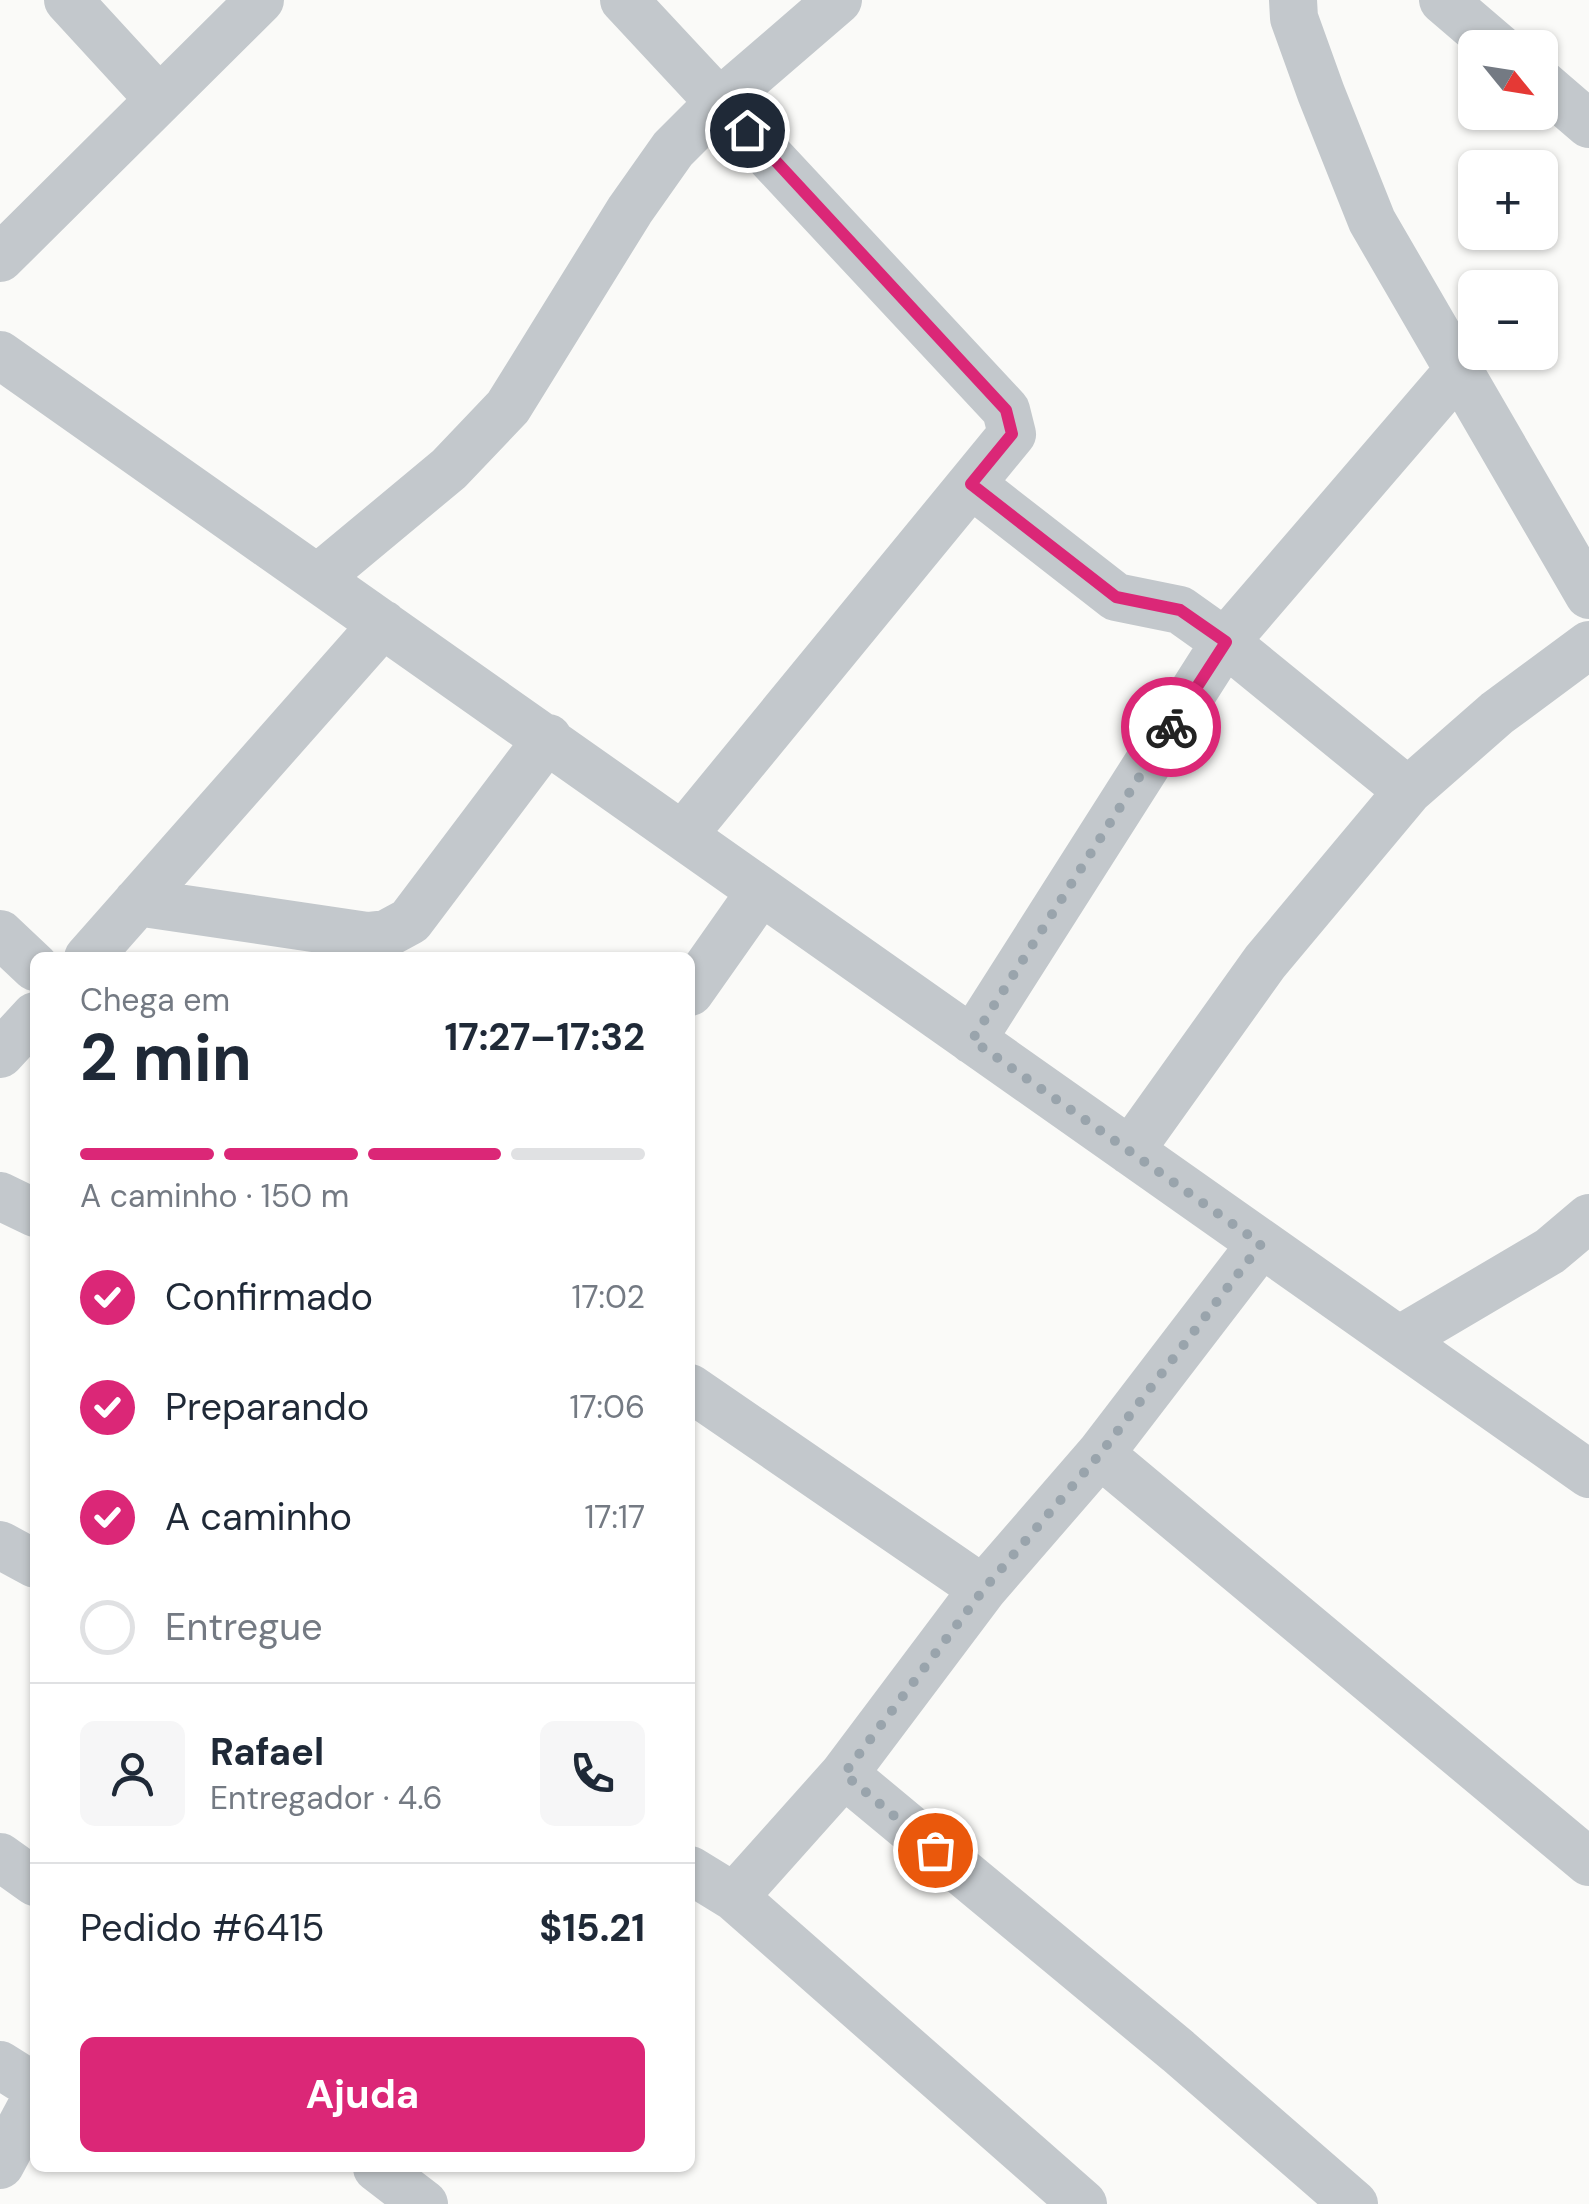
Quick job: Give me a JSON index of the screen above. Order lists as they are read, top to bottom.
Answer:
{
  "north": "bottom right",
  "page": {
    "map_buttons": ["+", "−"],
    "heading": ["2 min", "Chega em", "17:27–17:32"],
    "panel": [
      "Rafael",
      "Entregador · 4.6",
      "Pedido #6415",
      "$15.21"
    ],
    "bar": "A caminho · 150 m",
    "list": [
      ["Confirmado", "17:02"],
      ["Preparando", "17:06"],
      ["A caminho", "17:17"],
      "Entregue"
    ],
    "buttons": "Ajuda"
  }
}
